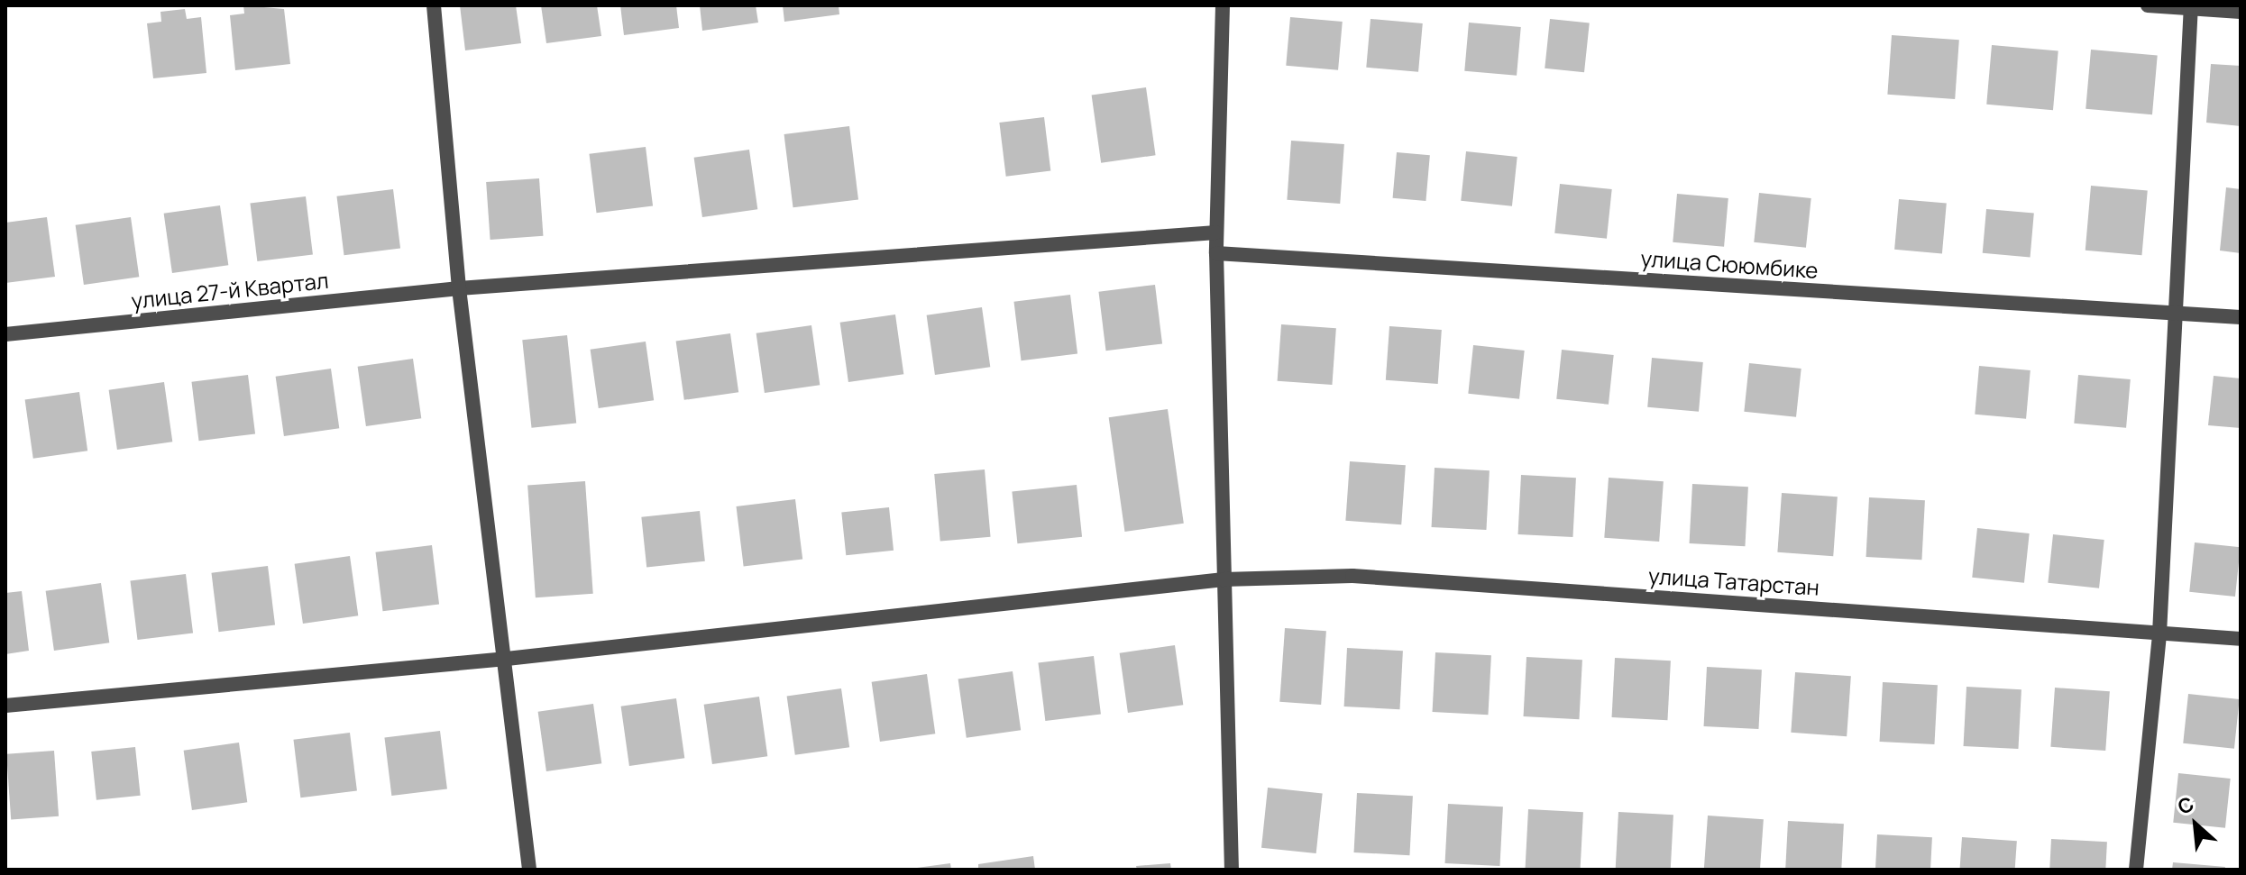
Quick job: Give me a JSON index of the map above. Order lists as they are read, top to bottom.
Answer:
{
  "streets": {
    "street": ["улица Сююмбике", "улица 27-й Квартал", "улица Татарстан"]
  },
  "north": "top left"
}
